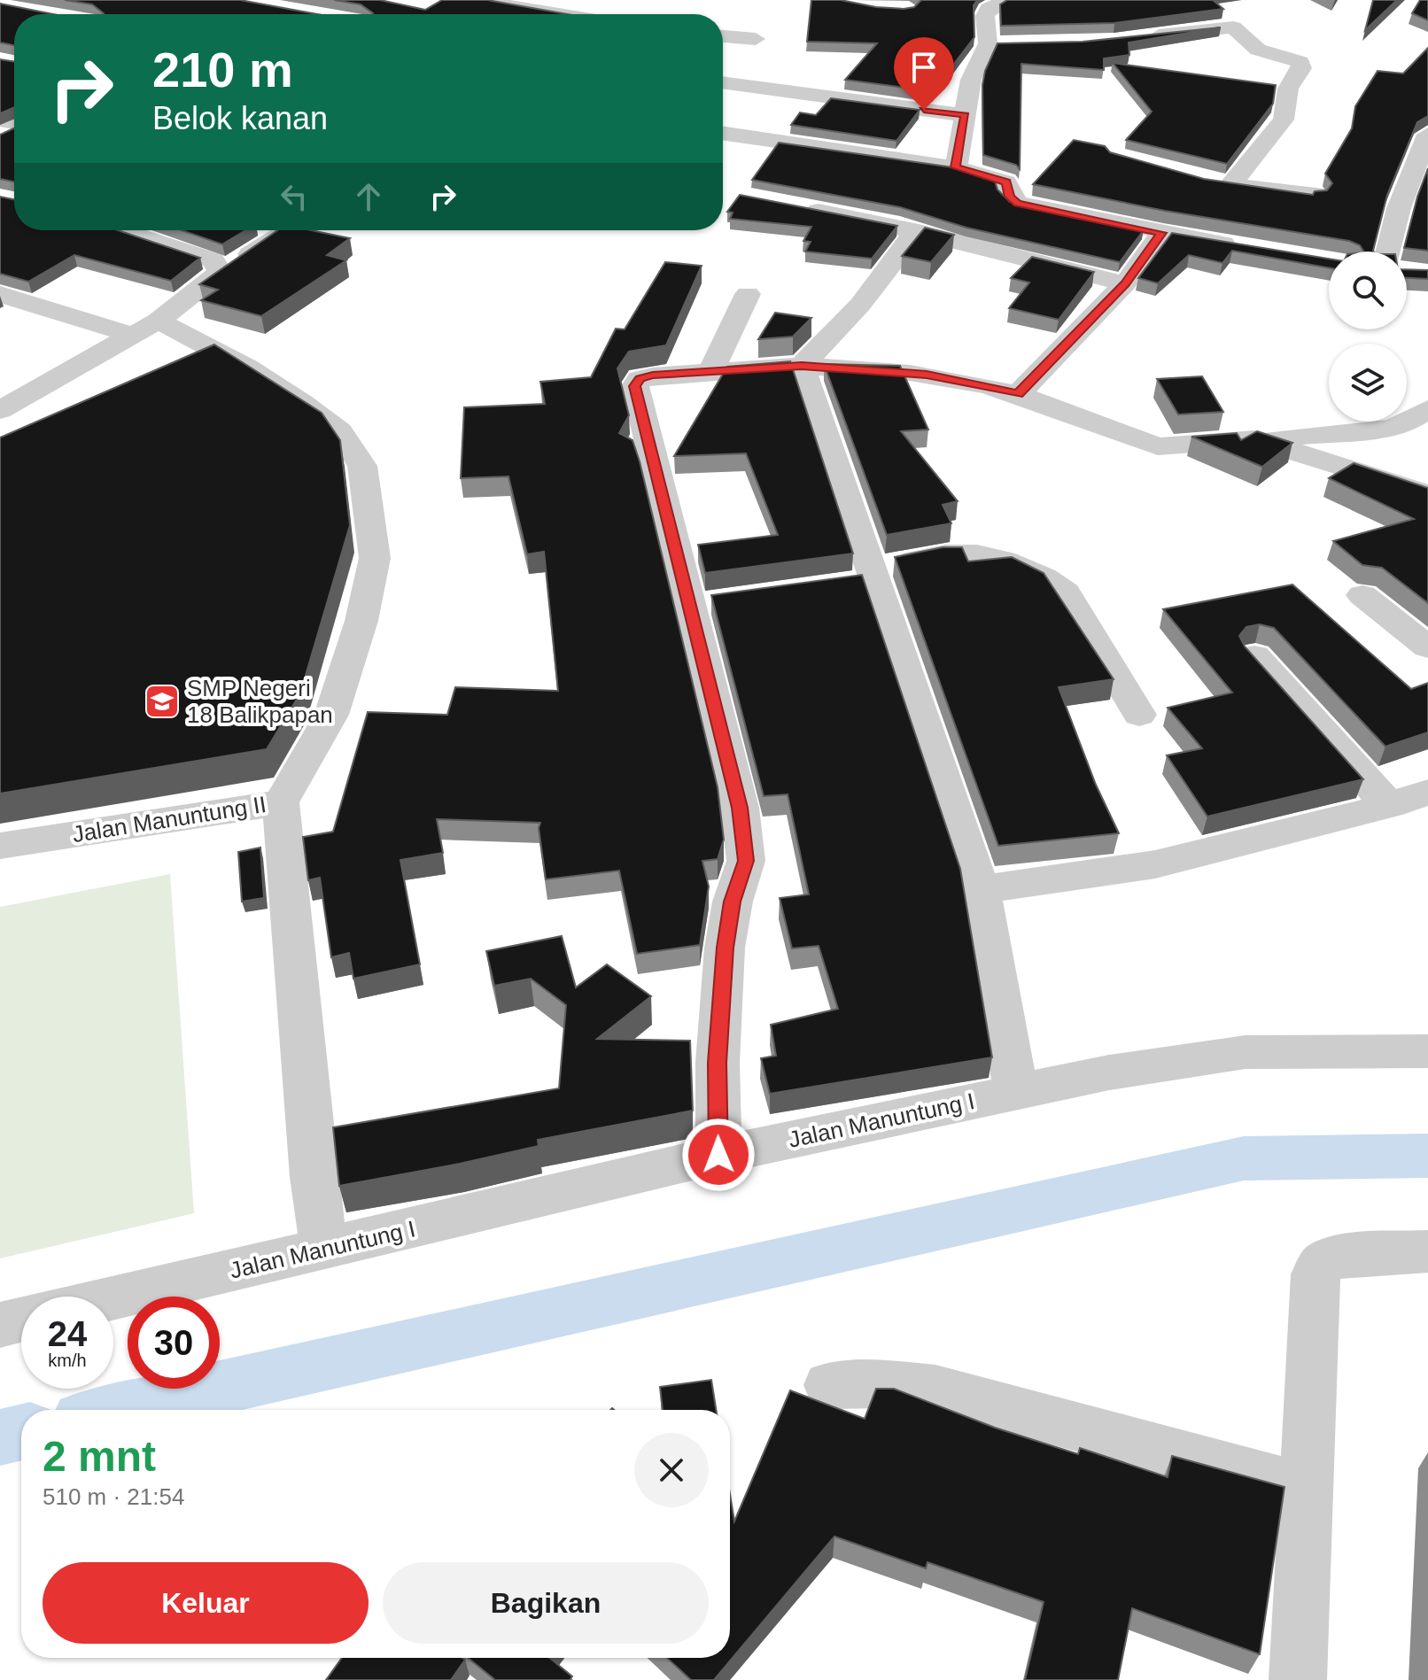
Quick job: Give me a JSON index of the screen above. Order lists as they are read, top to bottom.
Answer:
{
  "streets": {
    "street": ["Jalan Manuntung II", "Jalan Manuntung I"]
  },
  "places": {
    "school or university": ["SMP Negeri 18 Balikpapan"]
  },
  "page": {
    "turn": ["210 m", "Belok kanan"],
    "speed": "24 km/h",
    "limit": "30",
    "heading": ["2 mnt", "510 m · 21:54"],
    "buttons": ["Keluar", "Bagikan"]
  }
}
